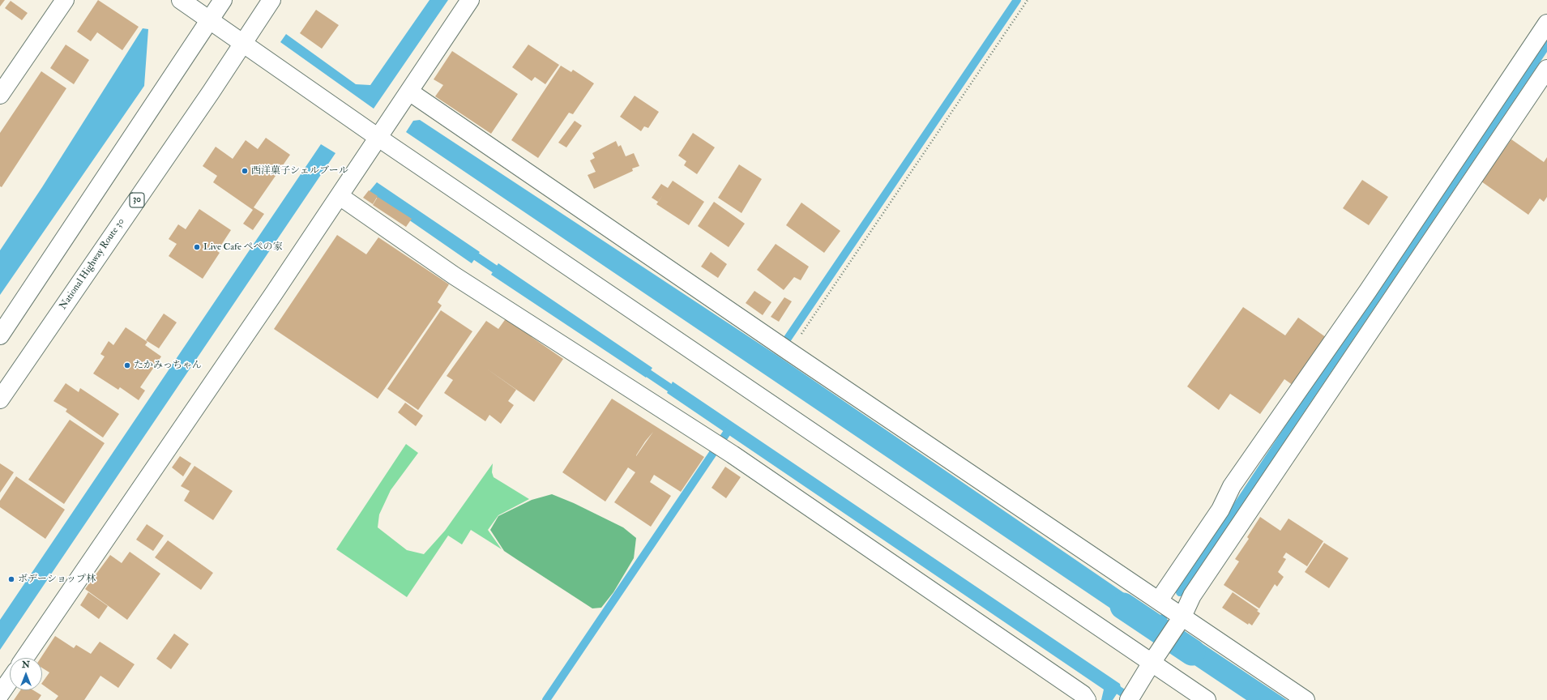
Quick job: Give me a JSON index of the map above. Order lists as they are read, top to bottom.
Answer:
{
  "streets": {
    "main road": ["30", "National Highway Route 30"]
  },
  "places": [
    "西洋菓子シェルブール",
    "Live Cafe ペペの家",
    "たかみっちゃん",
    "ボデーショップ林"
  ],
  "north": "top"
}
